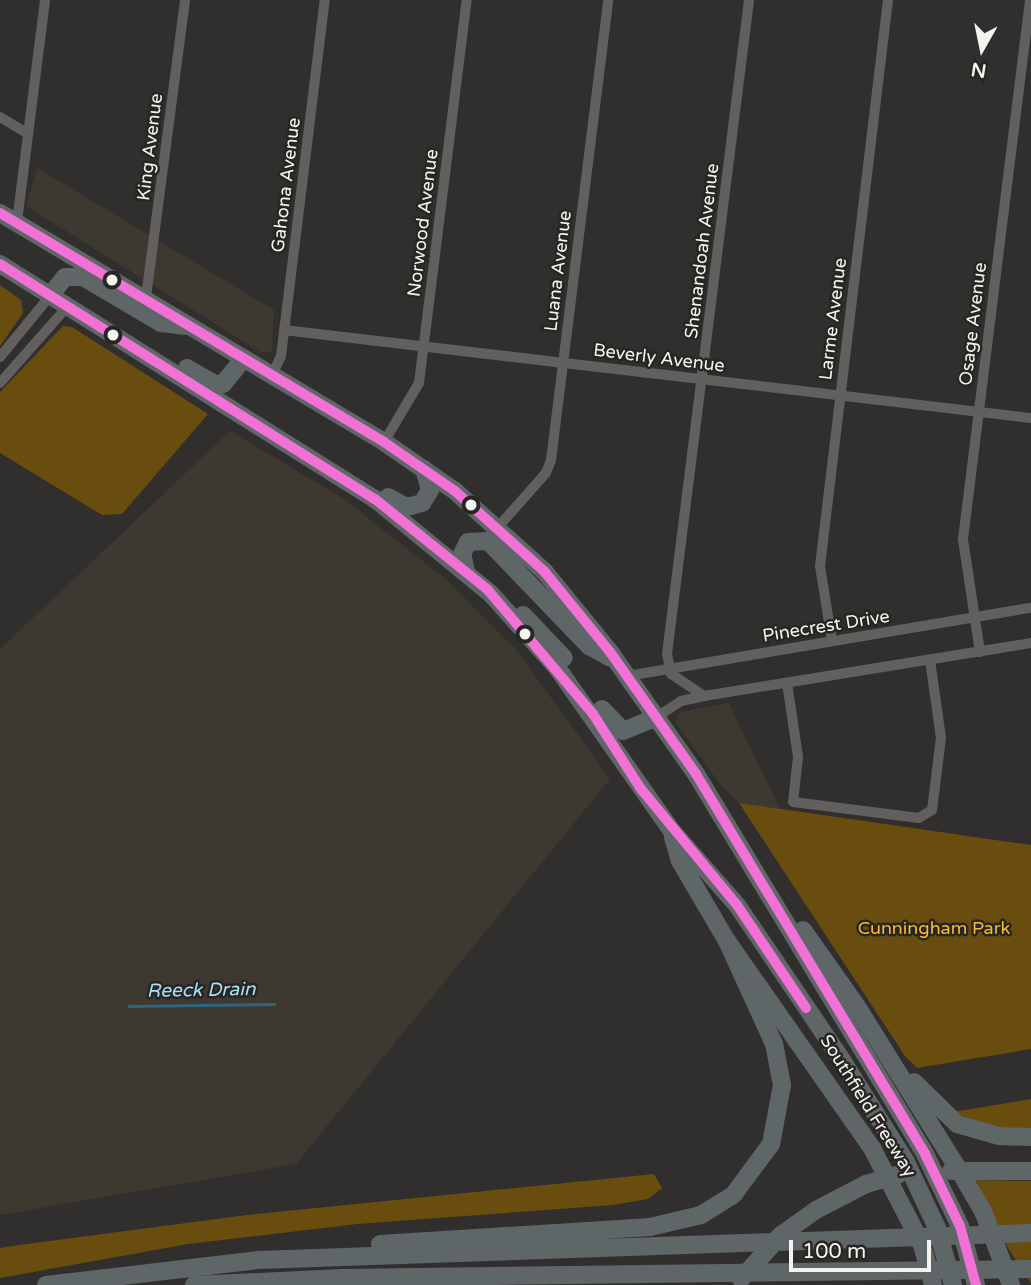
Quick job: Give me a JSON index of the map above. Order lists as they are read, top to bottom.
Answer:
{
  "streets": {
    "highway": ["Southfield Freeway"],
    "street": [
      "King Avenue",
      "Gahona Avenue",
      "Norwood Avenue",
      "Shenandoah Avenue",
      "Luana Avenue",
      "Larme Avenue",
      "Osage Avenue",
      "Beverly Avenue",
      "Pinecrest Drive"
    ]
  },
  "crossings": [
    ["Gahona Avenue", "Beverly Avenue"],
    ["Norwood Avenue", "Beverly Avenue"],
    ["Shenandoah Avenue", "Beverly Avenue"],
    ["Shenandoah Avenue", "Pinecrest Drive"],
    ["Luana Avenue", "Beverly Avenue"],
    ["Larme Avenue", "Beverly Avenue"],
    ["Larme Avenue", "Pinecrest Drive"],
    ["Osage Avenue", "Beverly Avenue"],
    ["Osage Avenue", "Pinecrest Drive"]
  ],
  "water": ["Reeck Drain"],
  "parks": ["Cunningham Park"],
  "scale_bar": "100 m",
  "north": "bottom"
}
